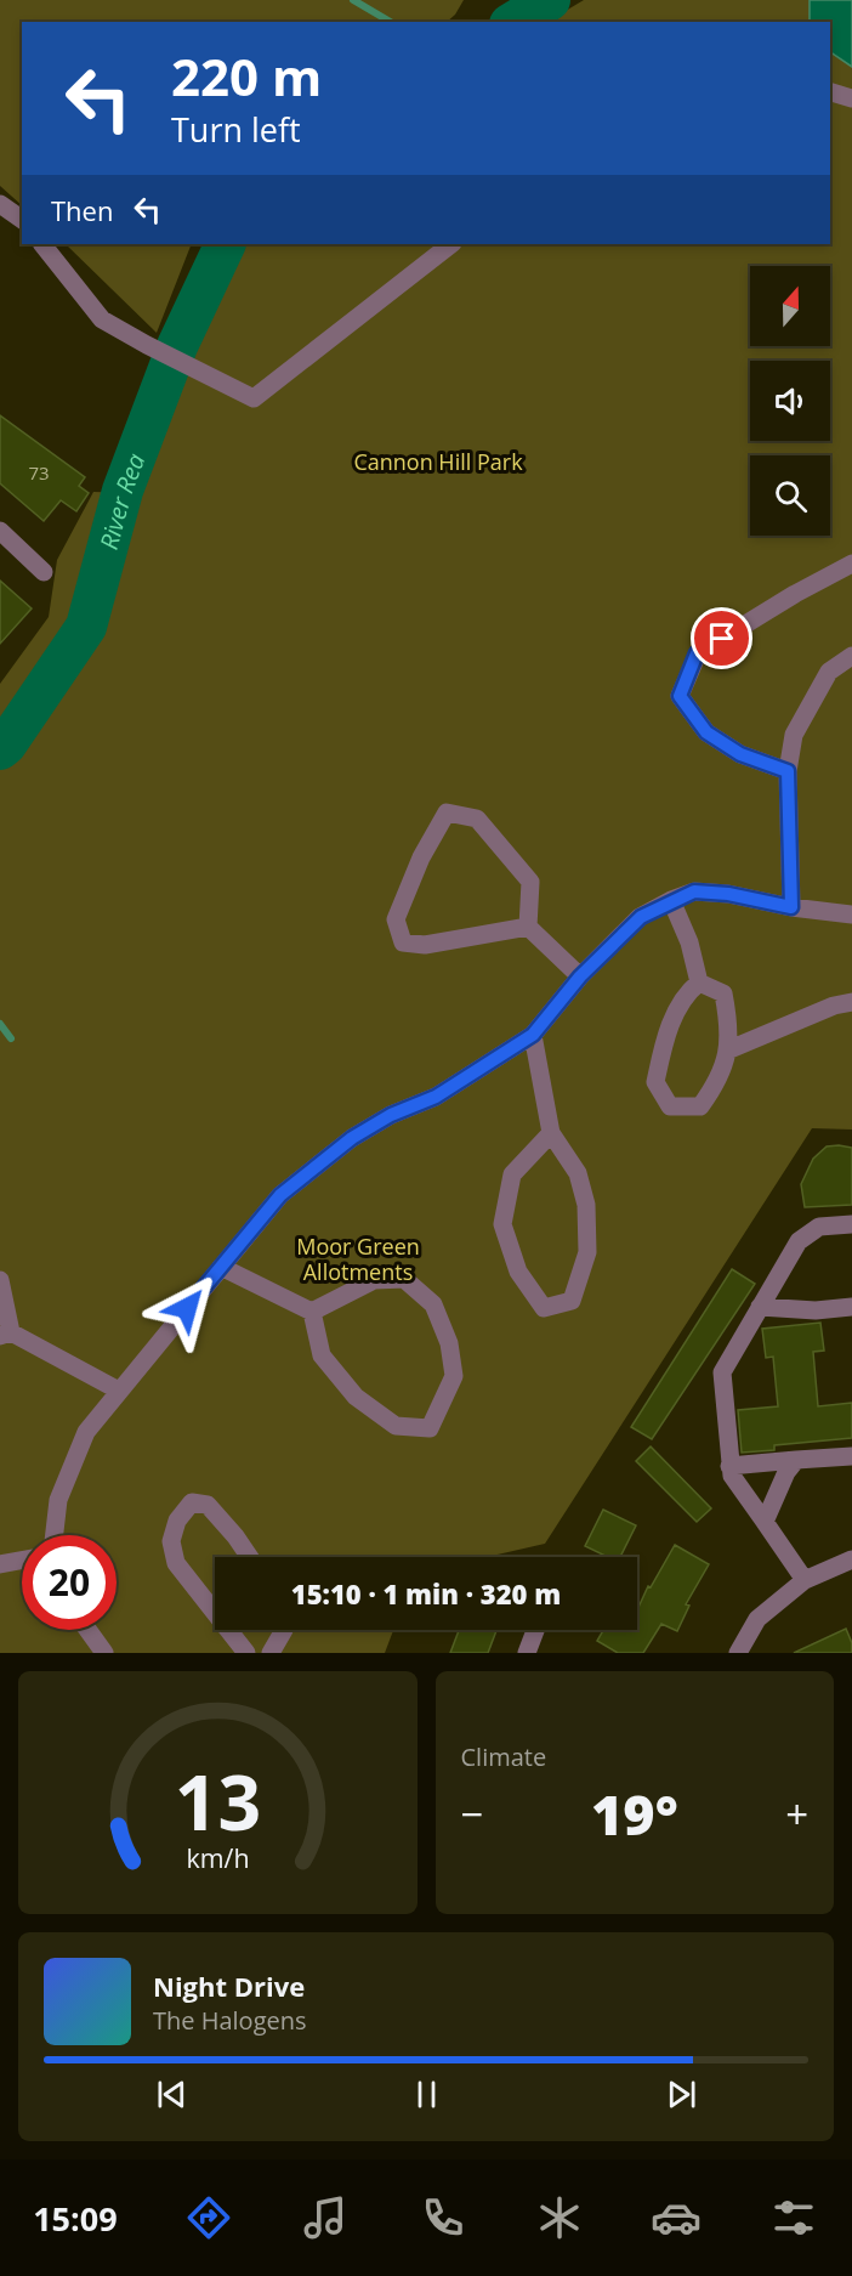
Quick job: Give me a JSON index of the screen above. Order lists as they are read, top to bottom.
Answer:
{
  "water": ["River Rea"],
  "parks": ["Cannon Hill Park", "Moor Green Allotments"],
  "house_numbers": ["73"],
  "north": "top",
  "page": {
    "turn": ["220 m", "Turn left"],
    "then": "Then",
    "limit": "20",
    "trip": "15:10 · 1 min · 320 m",
    "tile": "Climate",
    "heat": ["−", "19°", "+"],
    "song": ["Night Drive", "The Halogens"],
    "tabs": "15:09",
    "gauge": ["13", "km/h"]
  }
}
